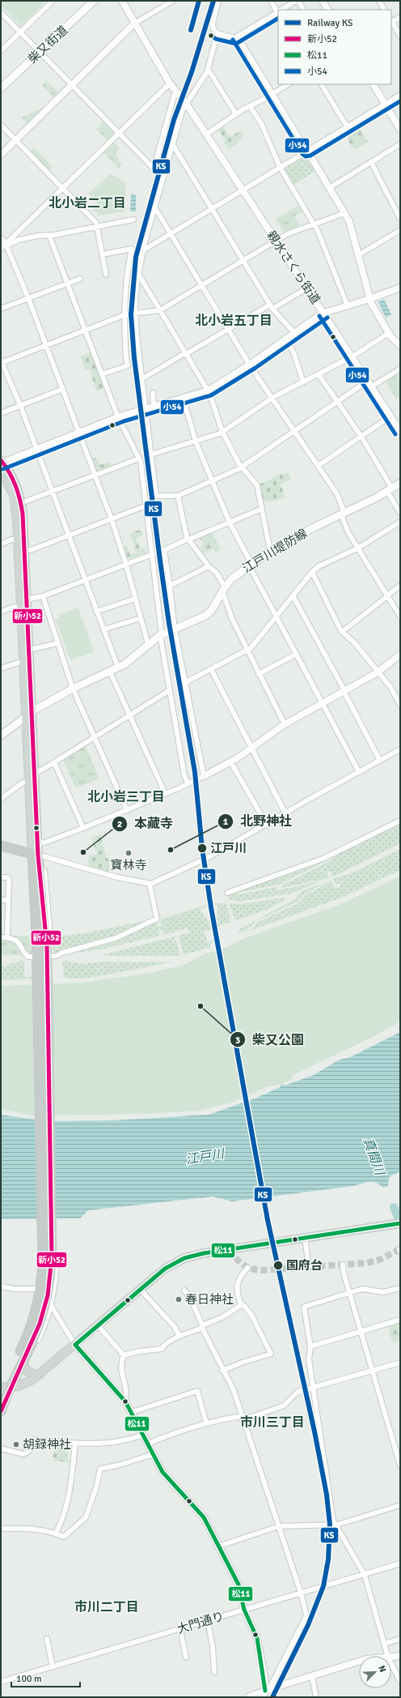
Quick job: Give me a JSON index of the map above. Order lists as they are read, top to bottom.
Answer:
{
  "streets": {
    "main road": ["柴又街道", "江戸川堤防線"],
    "street": ["親水さくら街道", "大門通り"]
  },
  "districts": [
    "北小岩二丁目",
    "北小岩五丁目",
    "北小岩三丁目",
    "市川三丁目",
    "市川二丁目"
  ],
  "water": ["江戸川", "真間川"],
  "places": [
    "江戸川",
    "北野神社",
    "本藏寺",
    "寶林寺",
    "柴又公園",
    "国府台",
    "春日神社",
    "胡録神社"
  ],
  "lines": [
    "rail line KS",
    "transit line 小54",
    "transit line 新小52",
    "transit line 松11"
  ],
  "legend": [
    "Railway KS",
    "新小52",
    "松11",
    "小54"
  ],
  "scale_bar": "100 m",
  "north": "top right"
}
